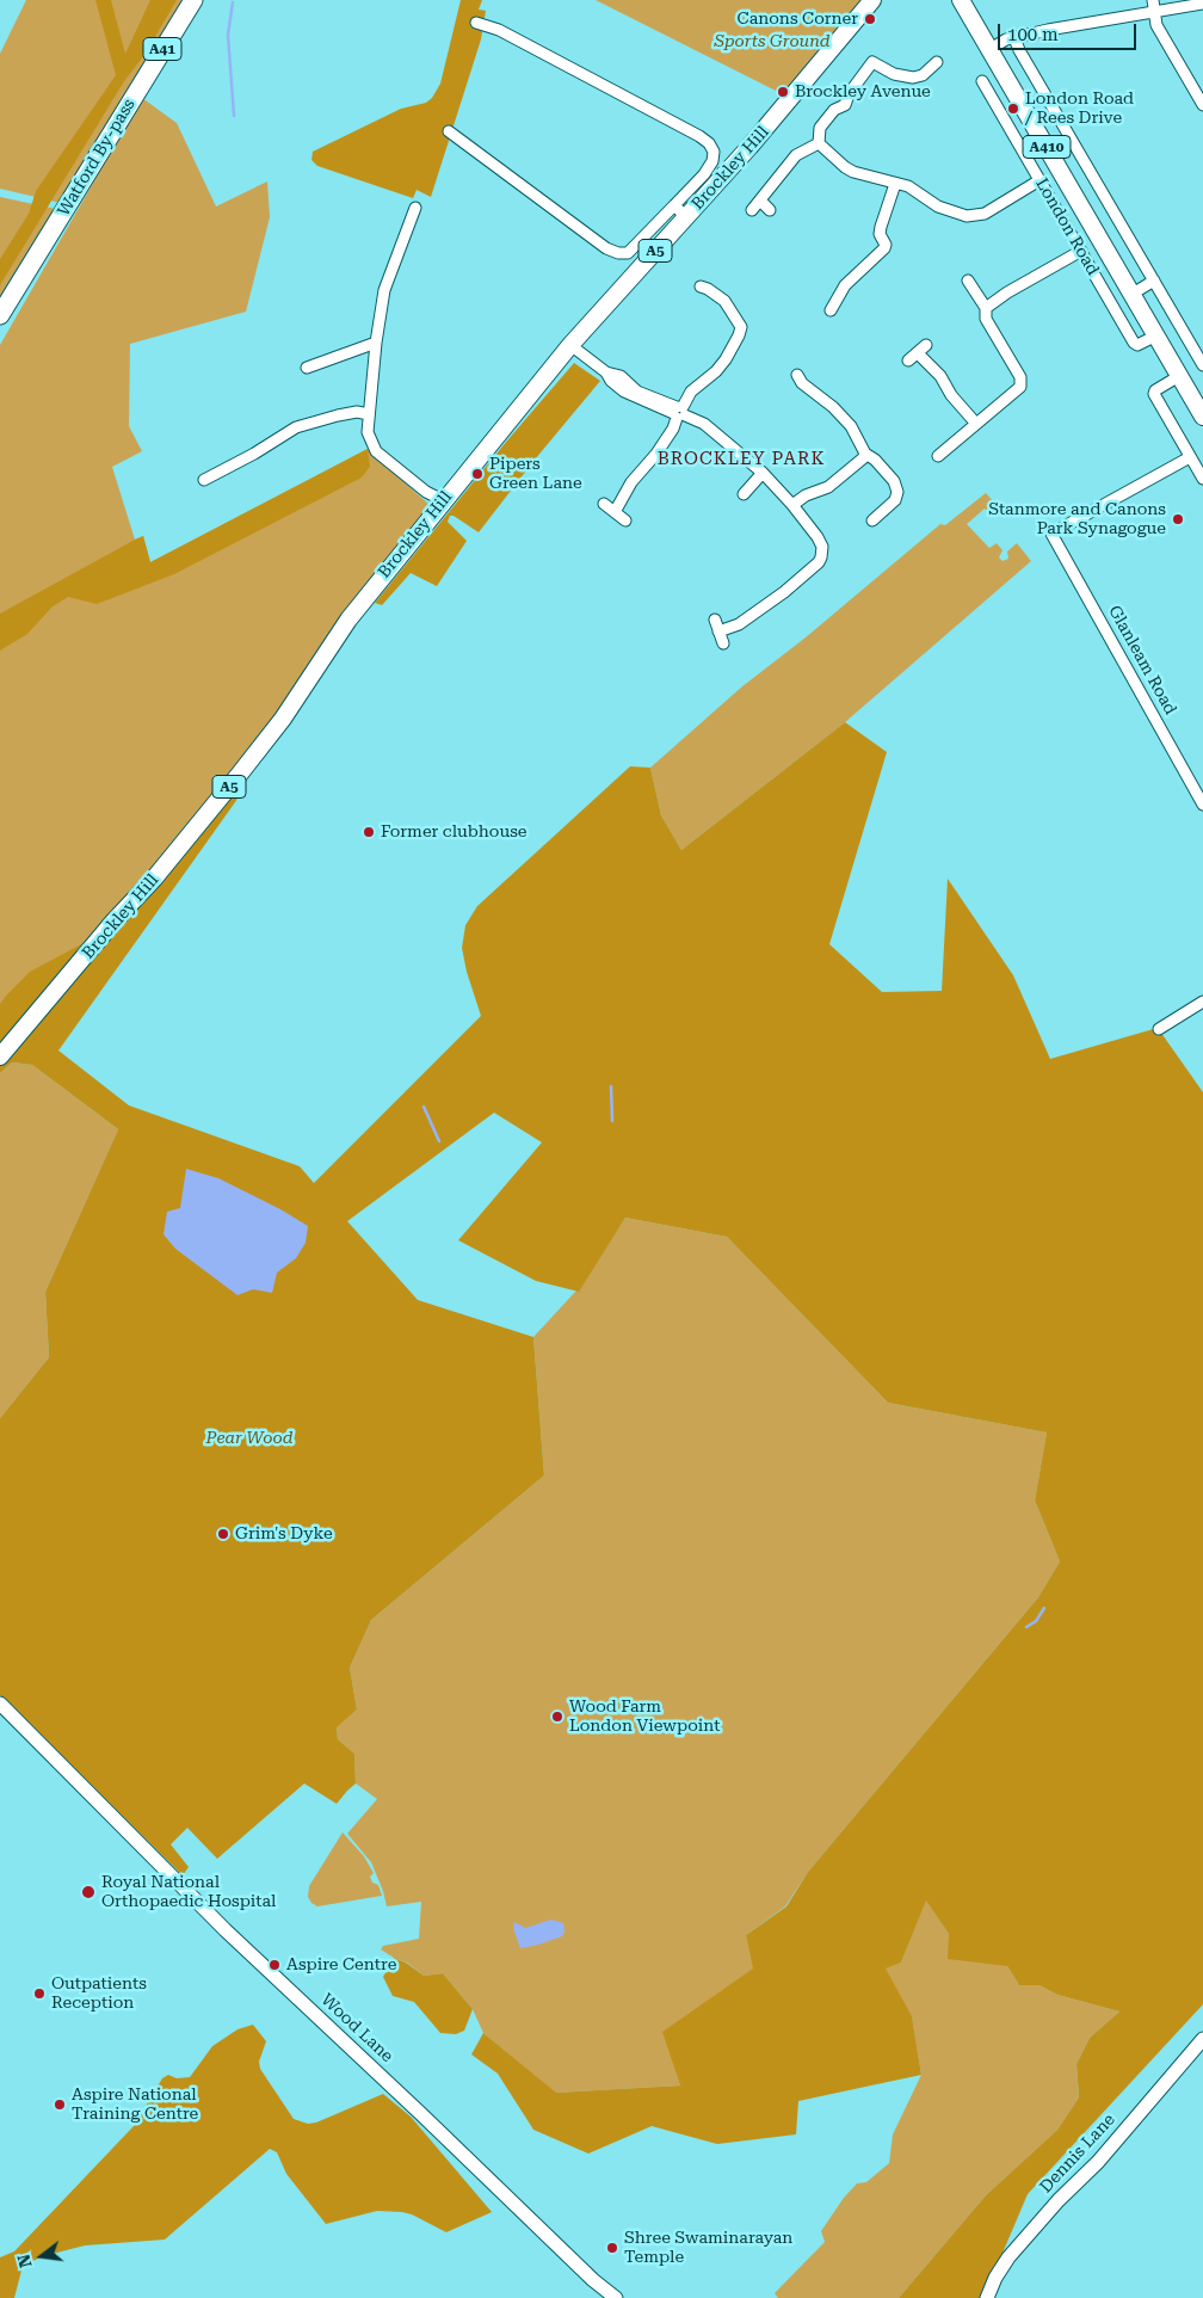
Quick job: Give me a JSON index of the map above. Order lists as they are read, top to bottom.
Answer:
{
  "streets": {
    "highway": ["A41", "Watford By-pass"],
    "main road": [
      "A410",
      "Brockley Hill",
      "London Road",
      "A5"
    ],
    "street": ["Glanleam Road", "Wood Lane", "Dennis Lane"]
  },
  "districts": ["BROCKLEY PARK"],
  "parks": ["Sports Ground", "Pear Wood"],
  "places": [
    "Canons Corner",
    "Brockley Avenue",
    "London Road / Rees Drive",
    "Pipers Green Lane",
    "Stanmore and Canons Park Synagogue",
    "Former clubhouse",
    "Grim's Dyke",
    "Wood Farm London Viewpoint",
    "Royal National Orthopaedic Hospital",
    "Aspire Centre",
    "Outpatients Reception",
    "Aspire National Training Centre",
    "Shree Swaminarayan Temple"
  ],
  "scale_bar": "100 m",
  "north": "left"
}
